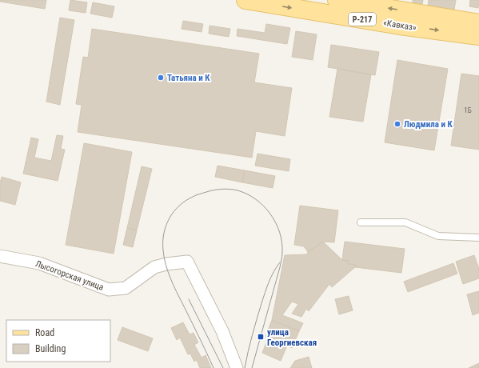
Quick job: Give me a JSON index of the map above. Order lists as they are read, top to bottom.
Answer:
{
  "streets": {
    "main road": ["Р-217", "«Кавказ»"],
    "street": ["Лысогорская улица"]
  },
  "places": {
    "other": ["Татьяна и К", "Людмила и К"],
    "transit": ["улица Георгиевская"]
  },
  "house_numbers": ["1Б"],
  "legend": ["Road", "Building"]
}
